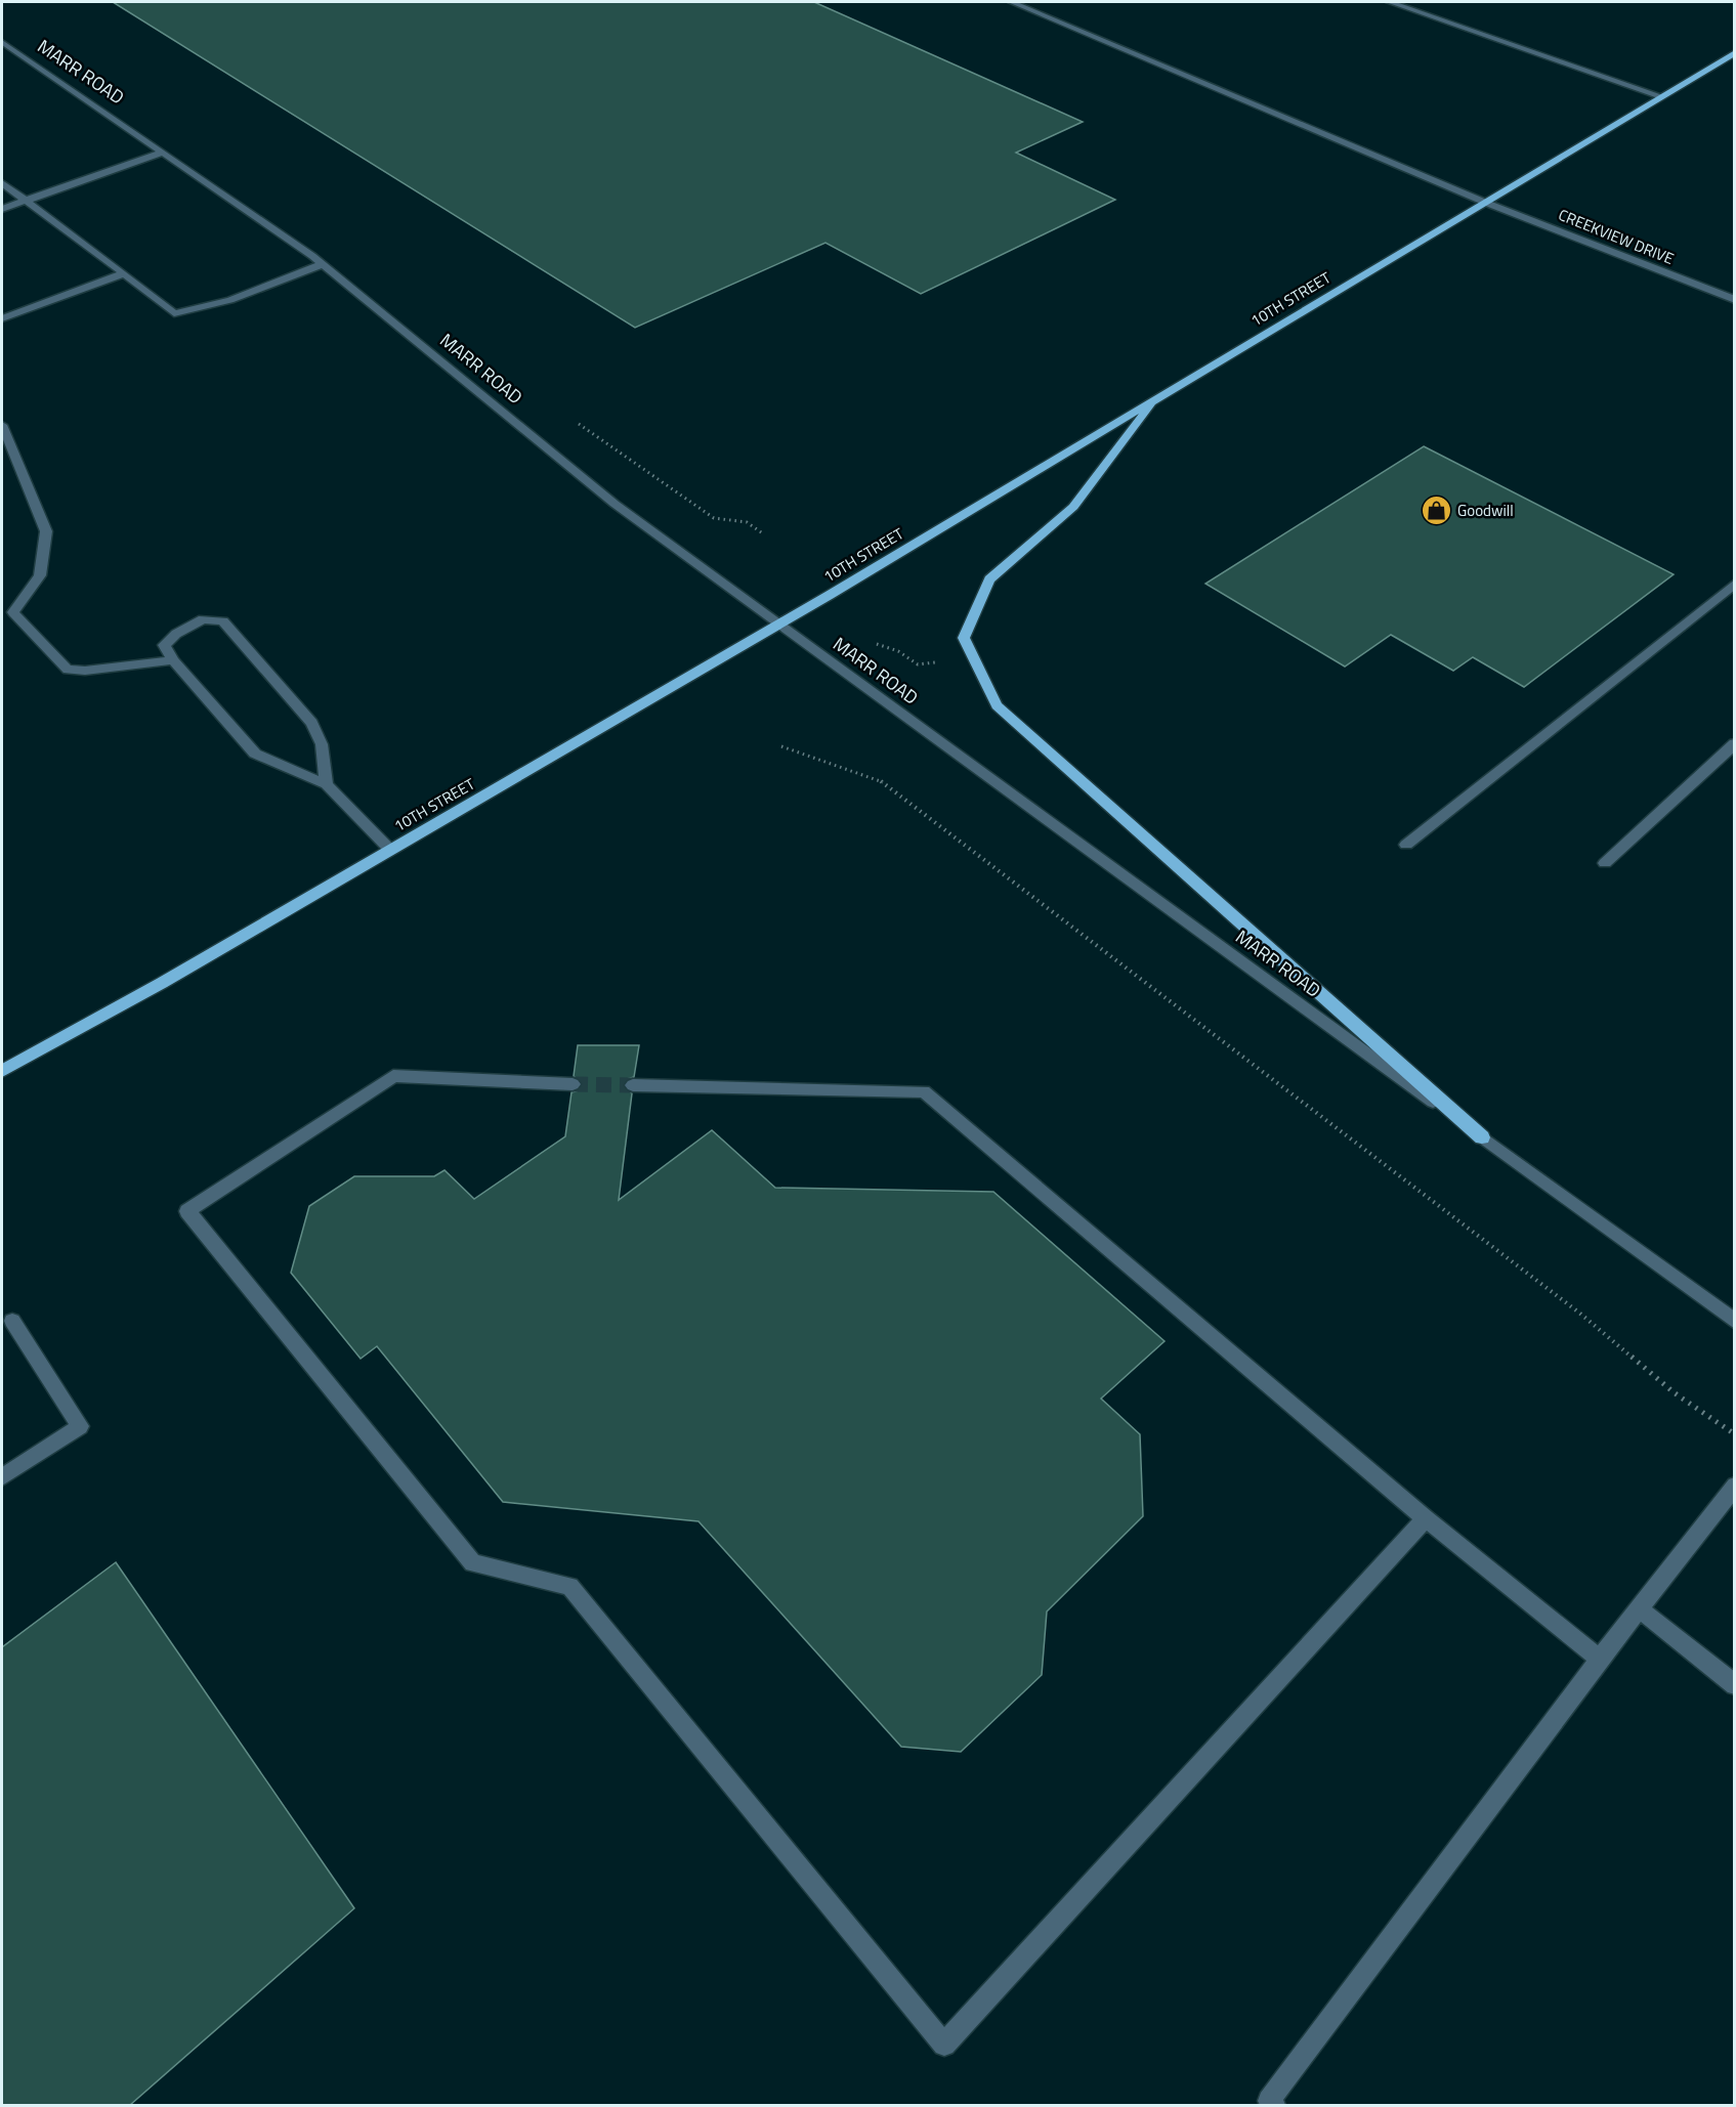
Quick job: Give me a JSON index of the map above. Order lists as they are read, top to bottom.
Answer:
{
  "streets": {
    "main road": ["10TH STREET"],
    "street": ["MARR ROAD", "CREEKVIEW DRIVE"]
  },
  "crossings": [
    ["MARR ROAD", "10TH STREET"],
    ["CREEKVIEW DRIVE", "10TH STREET"]
  ],
  "places": {
    "shop": ["Goodwill"]
  }
}
